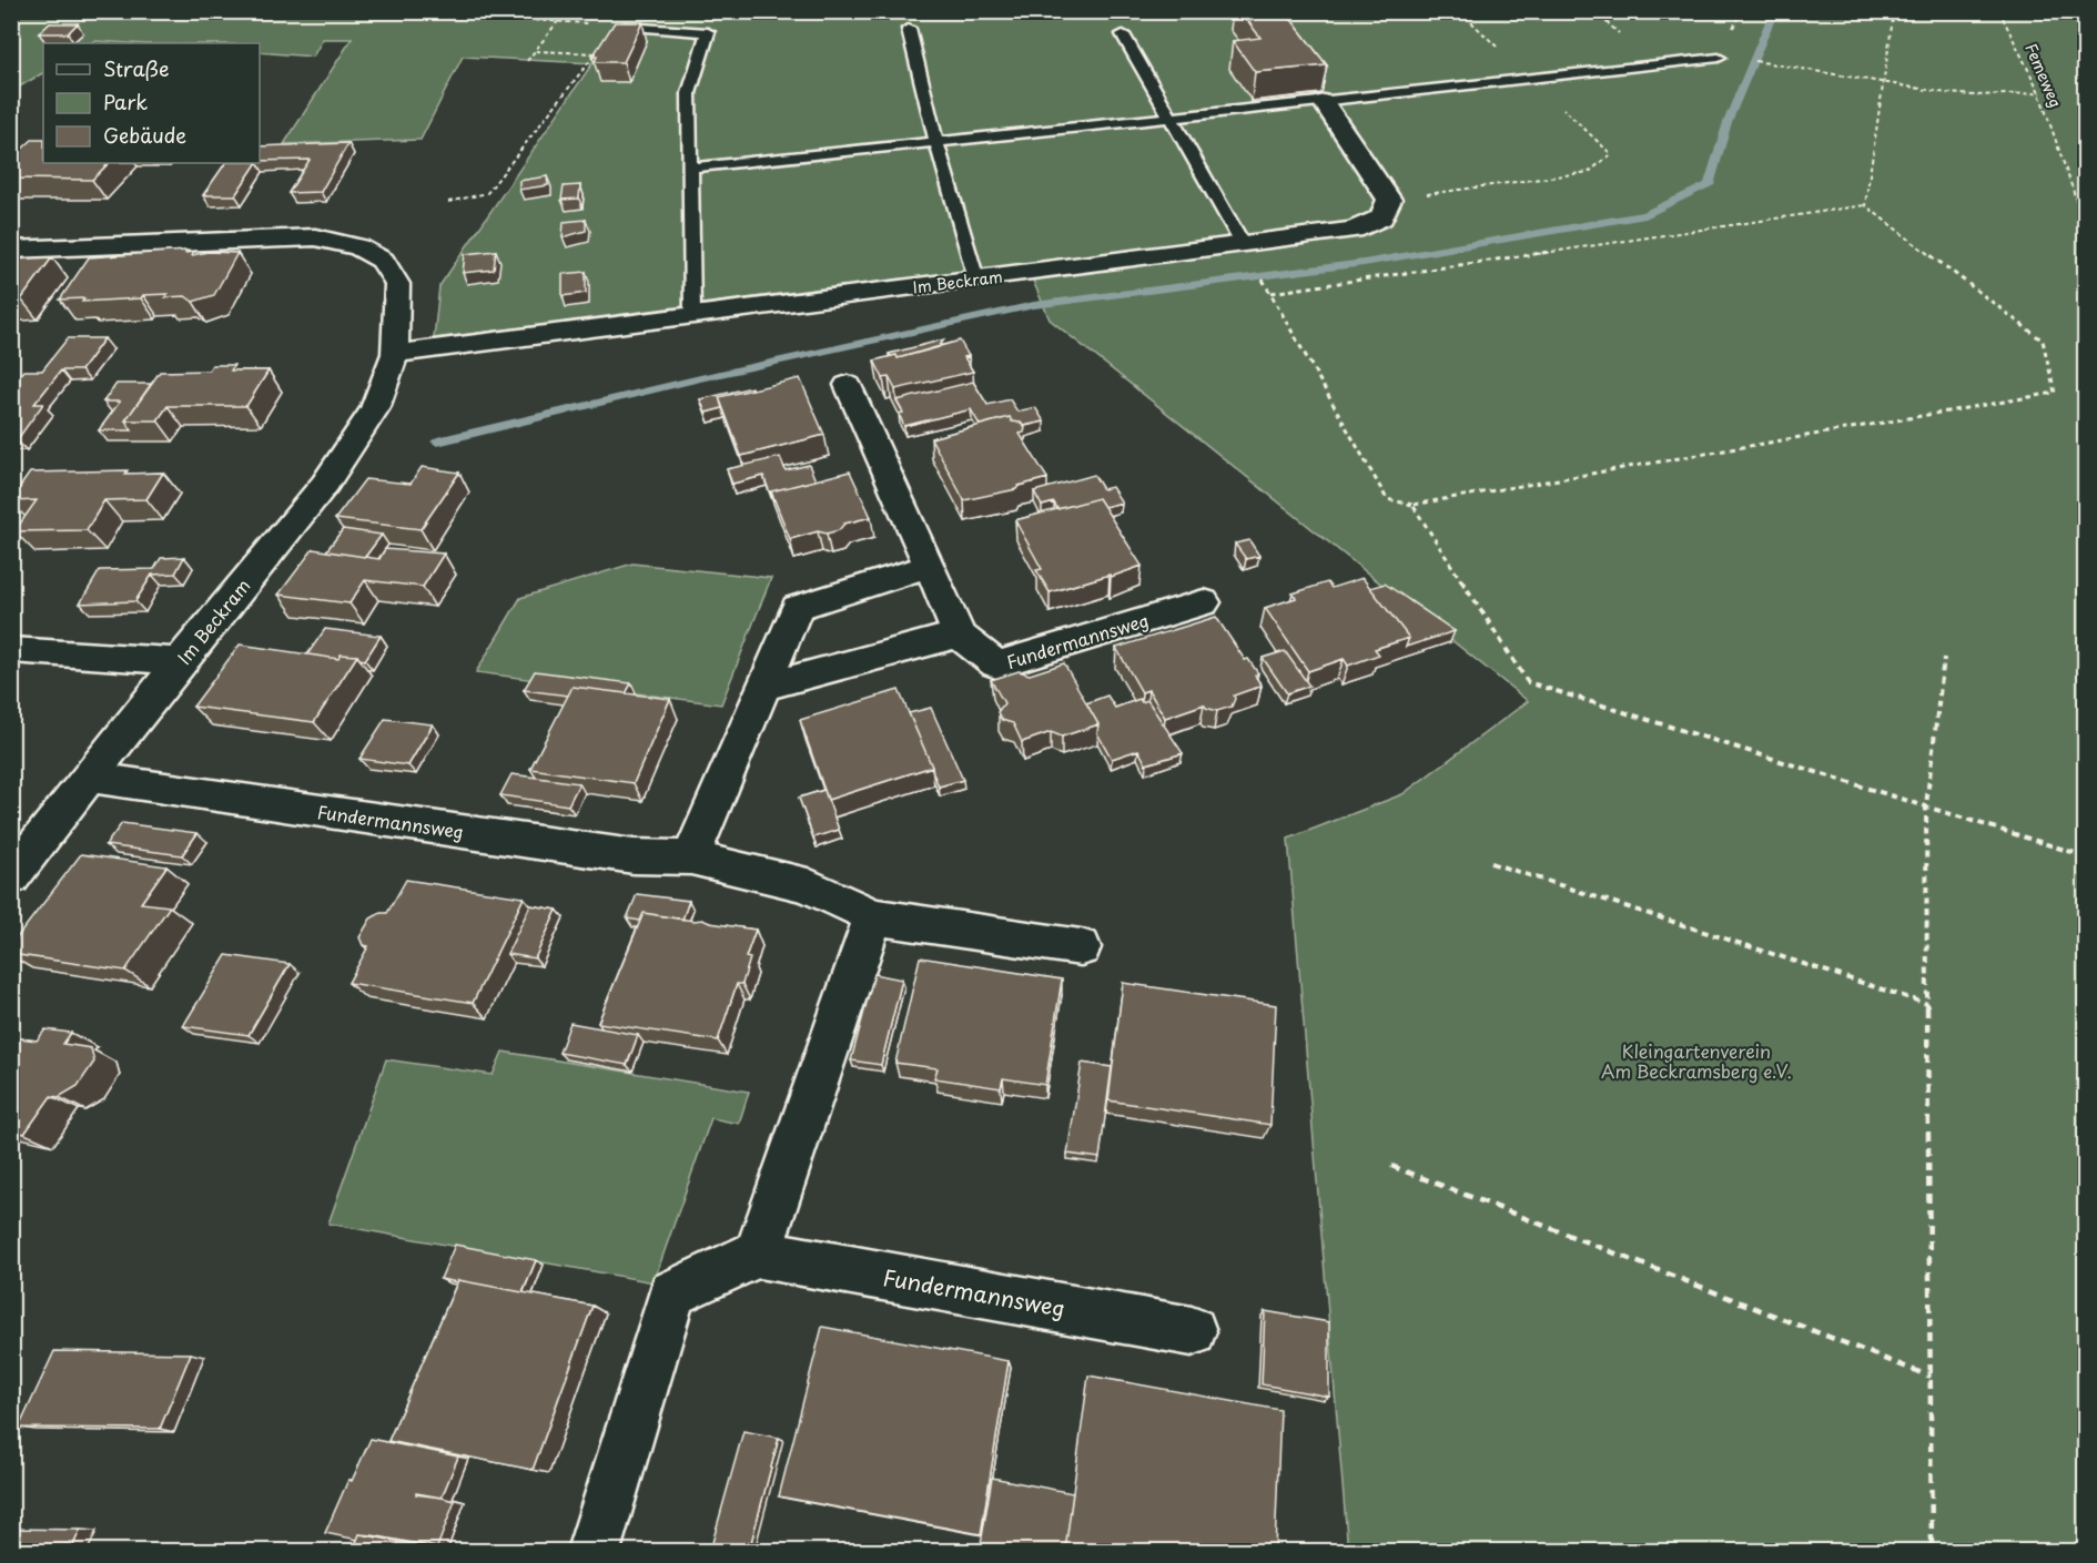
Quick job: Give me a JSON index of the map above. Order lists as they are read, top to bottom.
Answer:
{
  "streets": {
    "street": ["Im Beckram", "Fundermannsweg"],
    "path": ["Femeweg"]
  },
  "crossings": [
    ["Im Beckram", "Fundermannsweg"]
  ],
  "parks": ["Kleingartenverein Am Beckramsberg e.V."],
  "legend": ["Straße", "Park", "Gebäude"]
}
